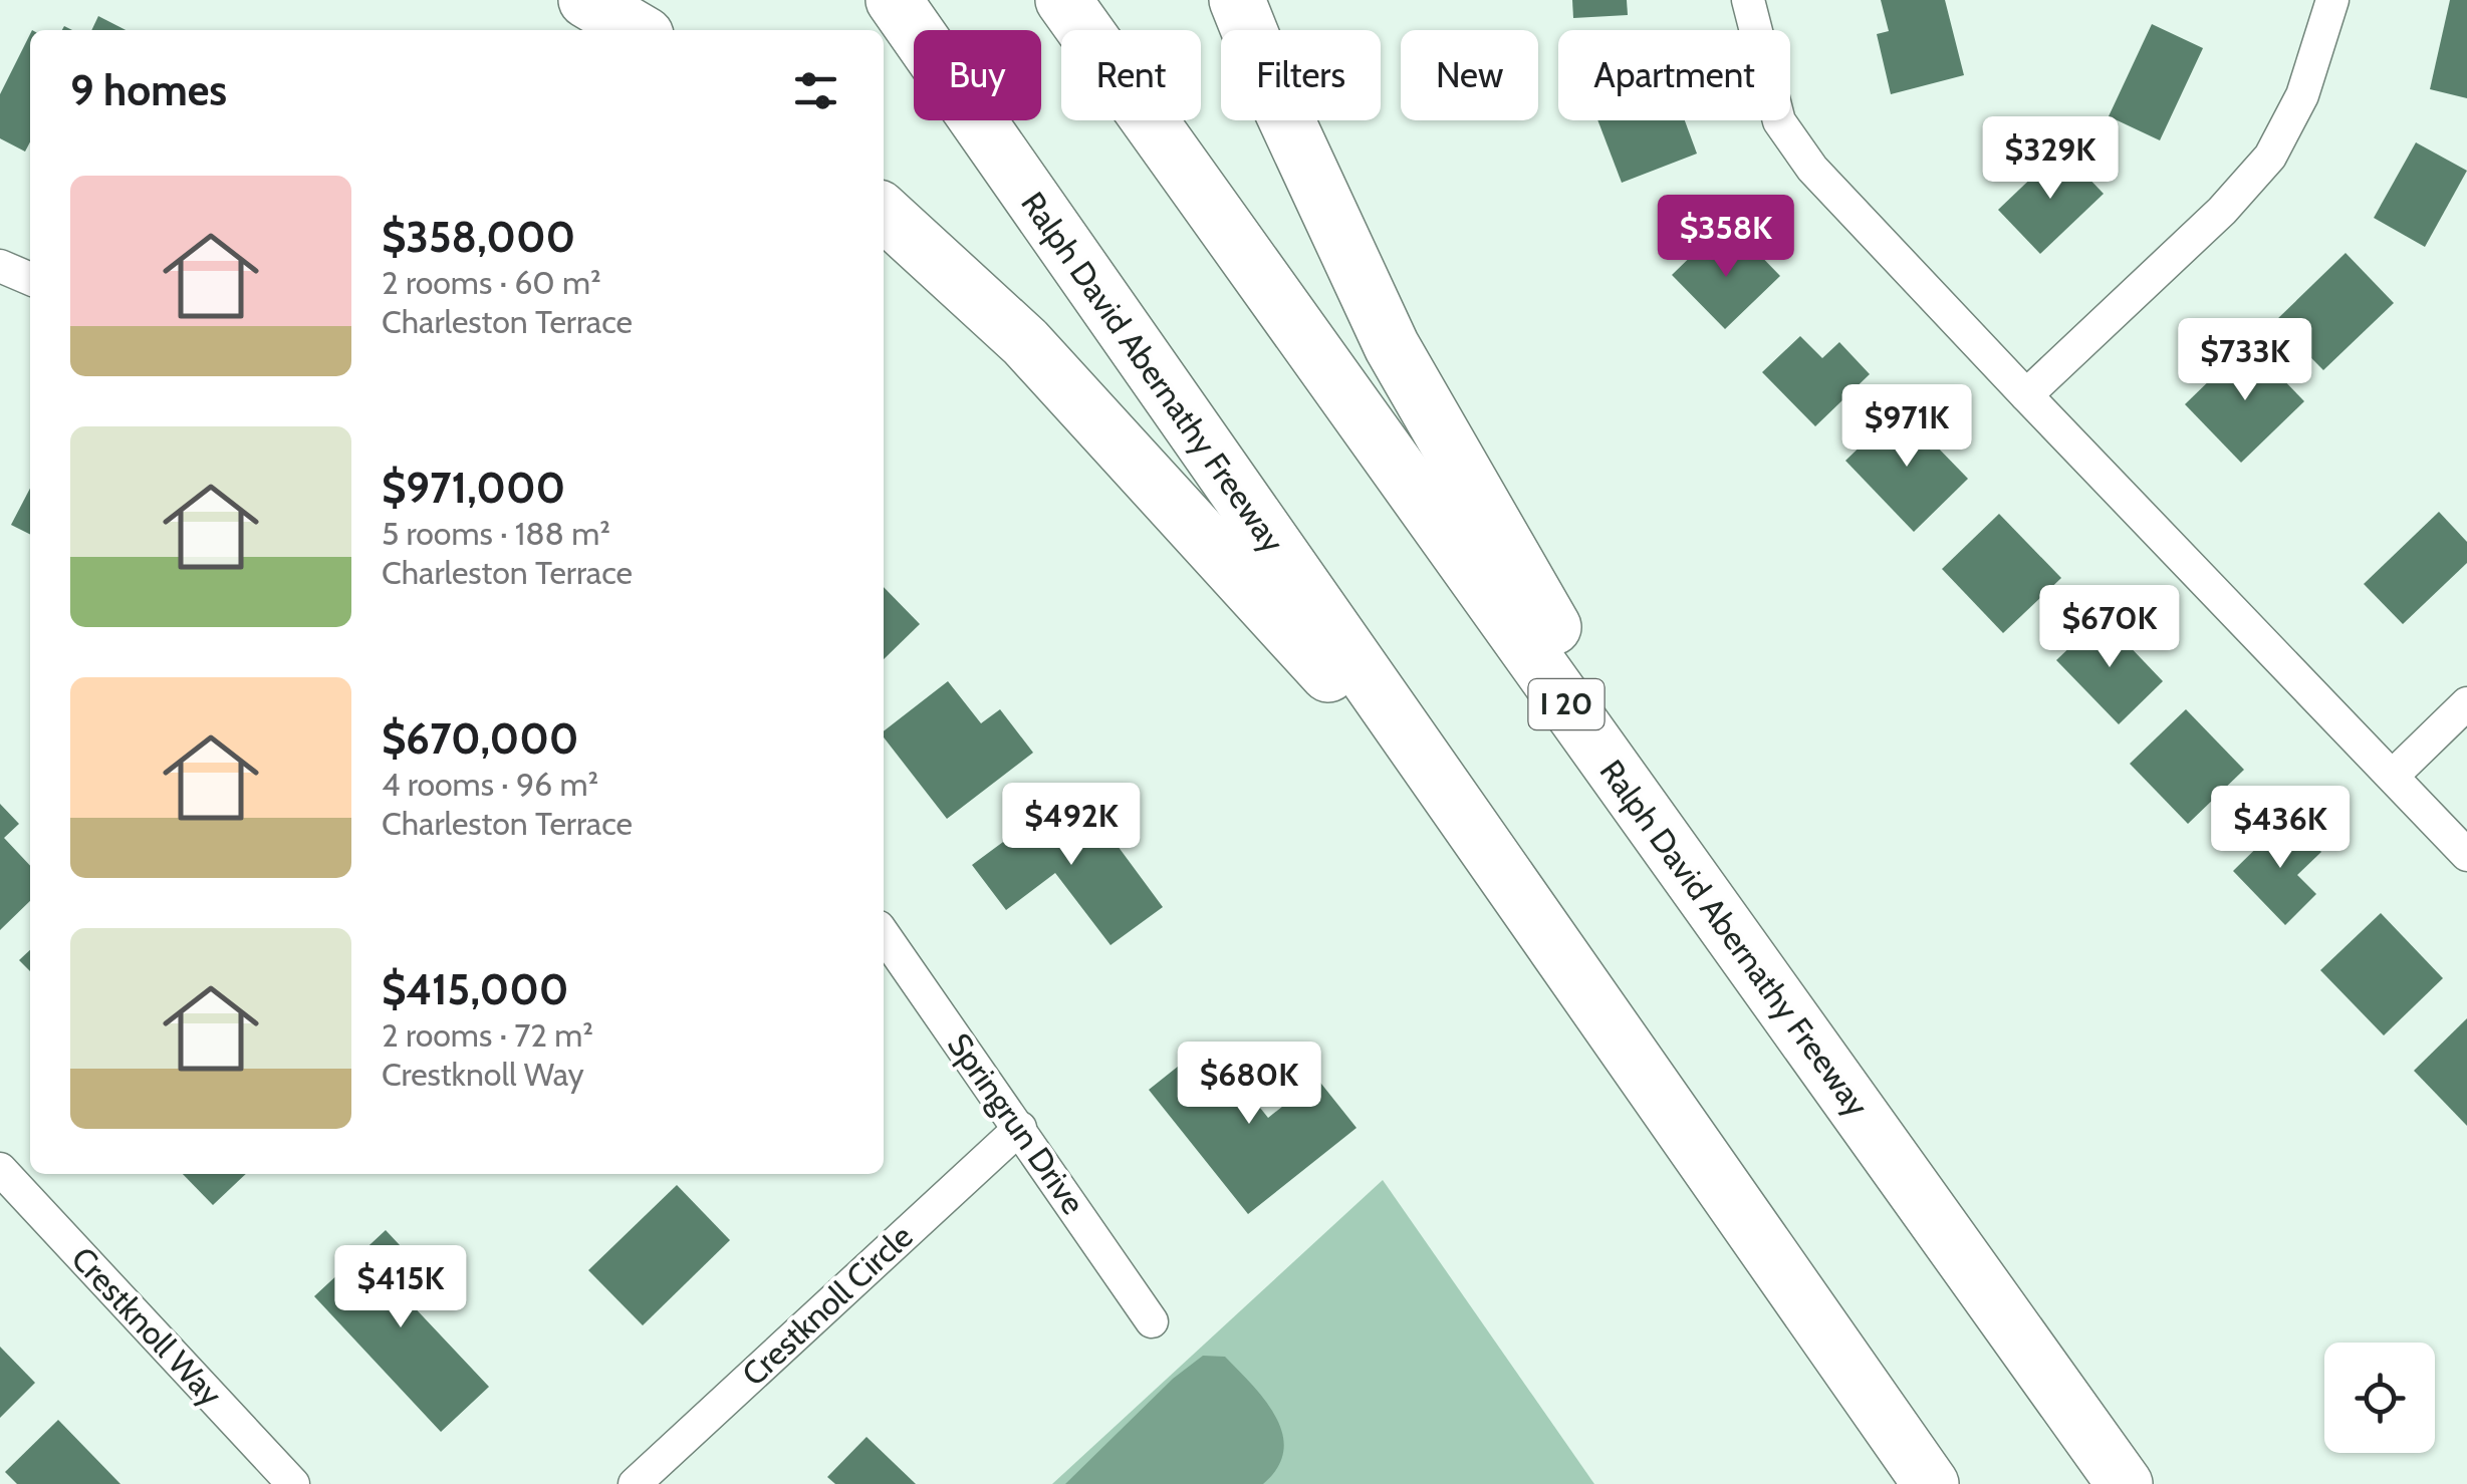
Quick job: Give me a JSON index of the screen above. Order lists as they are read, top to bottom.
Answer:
{
  "streets": {
    "highway": ["Ralph David Abernathy Freeway", "I 20"],
    "street": ["Springrun Drive", "Crestknoll Circle", "Crestknoll Way"]
  },
  "crossings": [
    ["Springrun Drive", "Crestknoll Circle"]
  ],
  "page": {
    "chip": [
      "Buy",
      "Rent",
      "Filters",
      "New",
      "Apartment"
    ],
    "heading": "9 homes",
    "price": [
      "$329K",
      "$358K",
      "$733K",
      "$971K",
      "$670K",
      "$492K",
      "$436K",
      "$680K",
      "$415K"
    ],
    "list": [
      {
        "name": "$358,000",
        "note": "2 rooms · 60 m² · Charleston Terrace"
      },
      {
        "name": "$971,000",
        "note": "5 rooms · 188 m² · Charleston Terrace"
      },
      {
        "name": "$670,000",
        "note": "4 rooms · 96 m² · Charleston Terrace"
      },
      {
        "name": "$415,000",
        "note": "2 rooms · 72 m² · Crestknoll Way"
      }
    ]
  }
}
